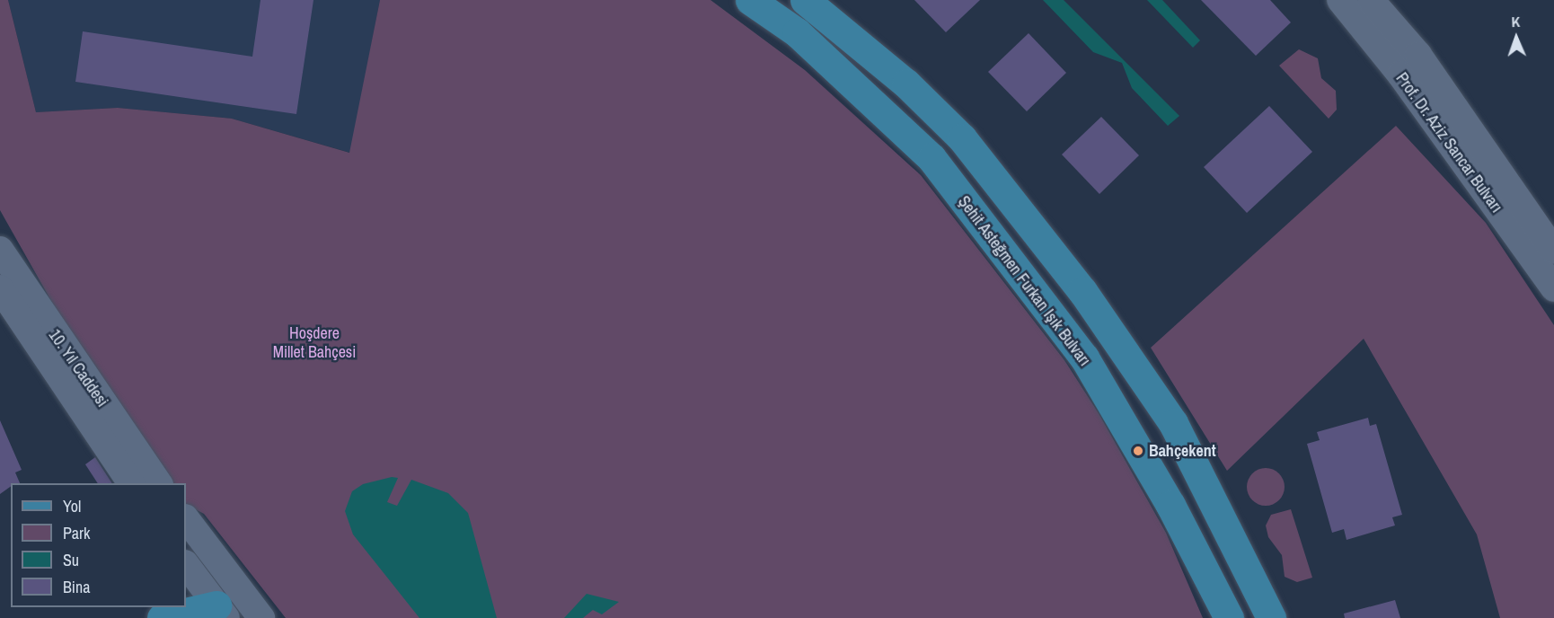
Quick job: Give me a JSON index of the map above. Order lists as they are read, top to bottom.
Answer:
{
  "streets": {
    "main road": ["Şehit Asteğmen Furkan Işık Bulvarı"],
    "street": ["Prof. Dr. Aziz Sancar Bulvarı", "10. Yıl Caddesi"]
  },
  "parks": ["Hoşdere Millet Bahçesi"],
  "places": ["Bahçekent"],
  "legend": [
    "Yol",
    "Park",
    "Su",
    "Bina"
  ],
  "north": "top"
}
